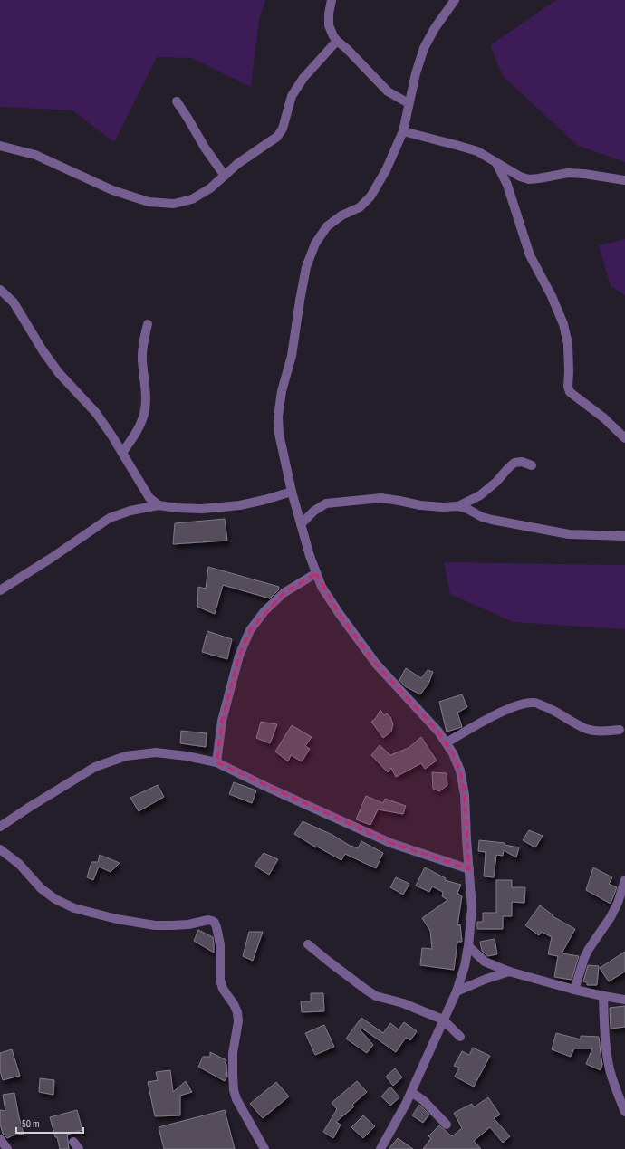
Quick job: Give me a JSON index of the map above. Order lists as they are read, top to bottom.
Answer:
{
  "scale_bar": "50 m"
}
